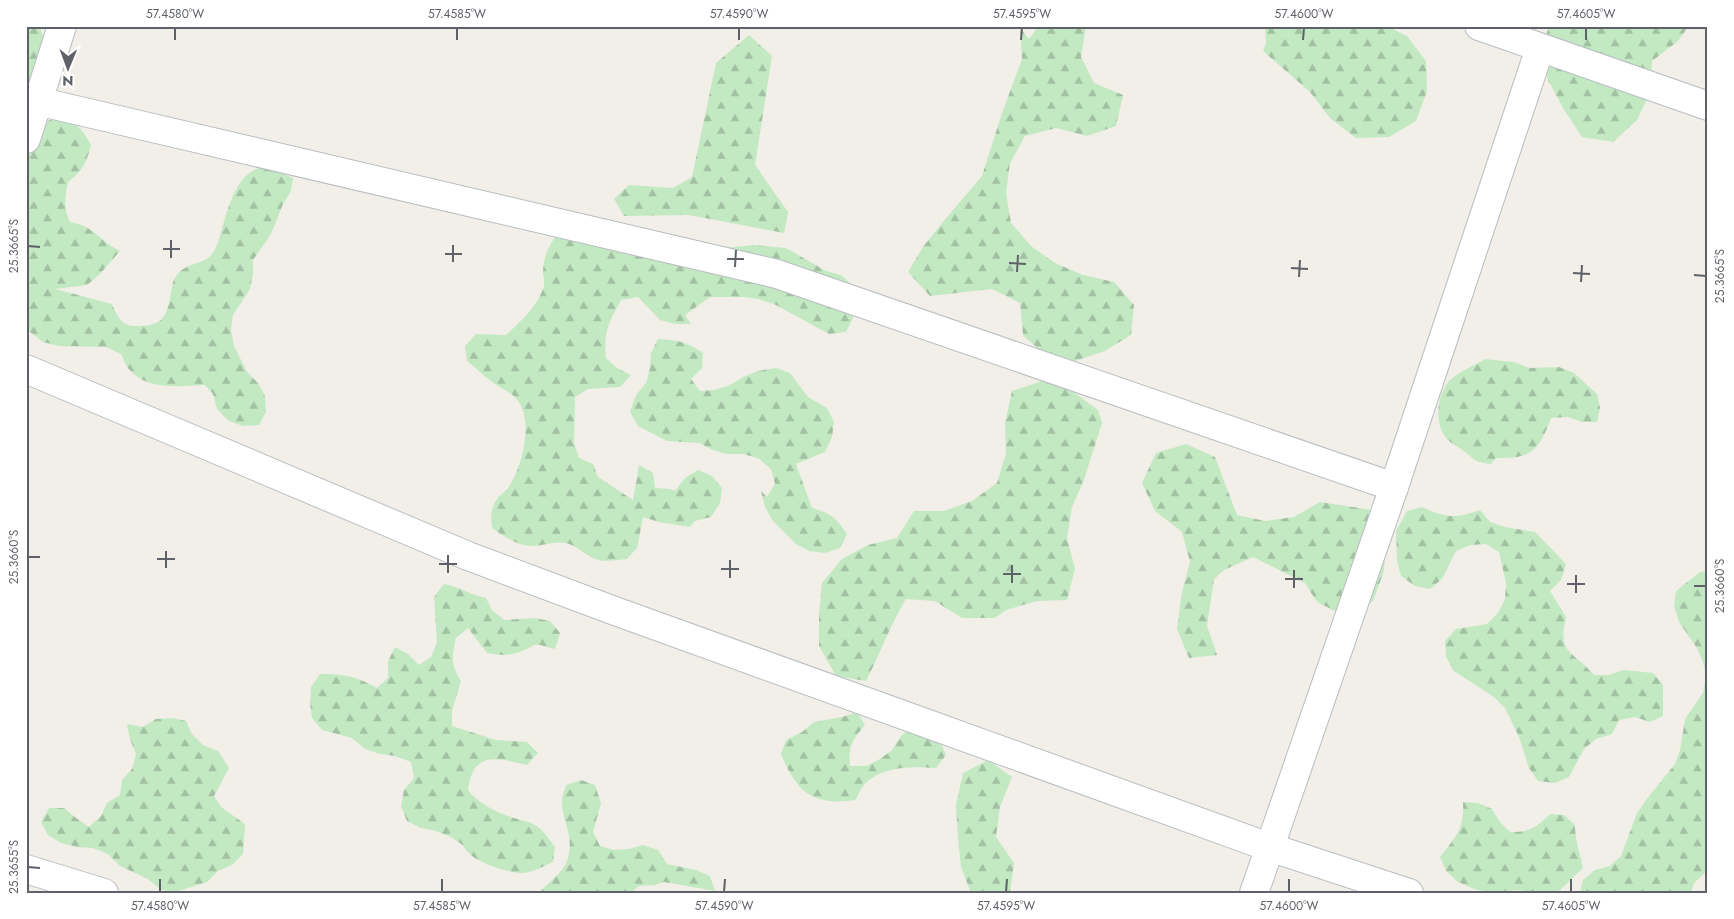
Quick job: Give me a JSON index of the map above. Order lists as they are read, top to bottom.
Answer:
{
  "north": "bottom",
  "coordinates": [
    "57.4580°W",
    "57.4585°W",
    "57.4590°W",
    "57.4595°W",
    "57.4600°W",
    "57.4605°W",
    "25.3665°S",
    "25.3660°S",
    "25.3655°S"
  ]
}
